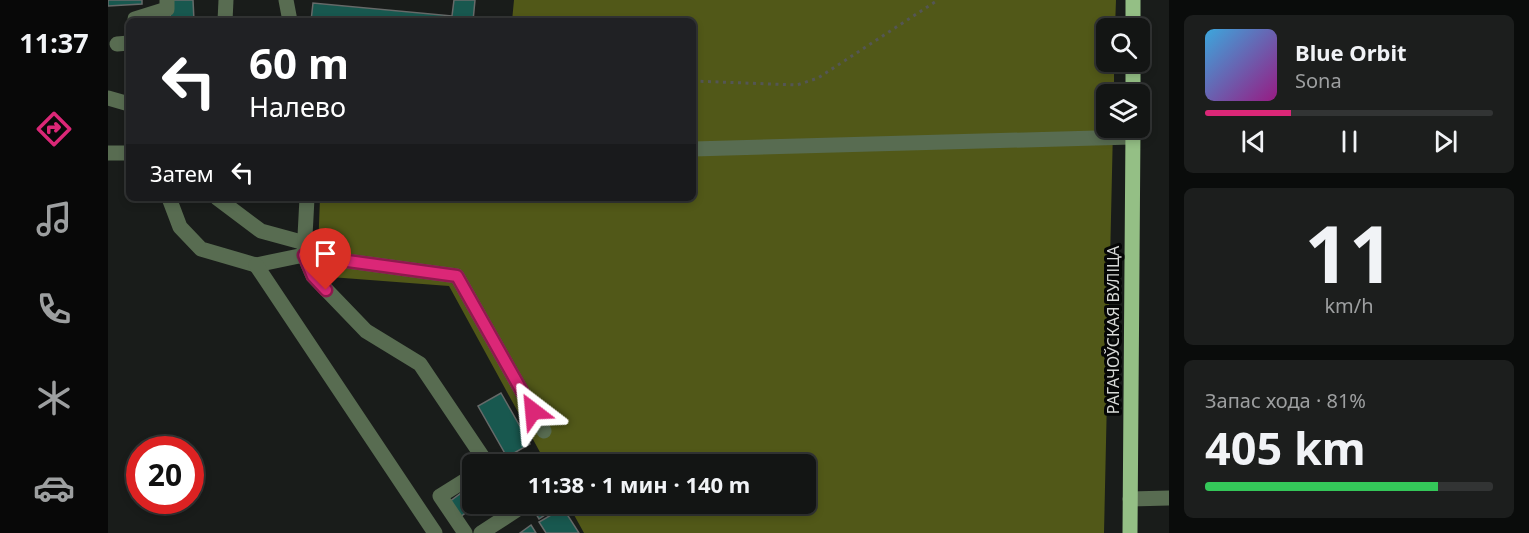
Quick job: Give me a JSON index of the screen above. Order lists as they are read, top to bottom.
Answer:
{
  "streets": {
    "main road": ["РАГАЧОЎСКАЯ ВУЛІЦА"]
  },
  "page": {
    "tabs": "11:37",
    "turn": ["60 m", "Налево"],
    "song": ["Blue Orbit", "Sona"],
    "then": "Затем",
    "tile": [
      ["11", "km/h"],
      ["Запас хода · 81%", "405 km"]
    ],
    "limit": "20",
    "trip": "11:38 · 1 мин · 140 m"
  }
}
